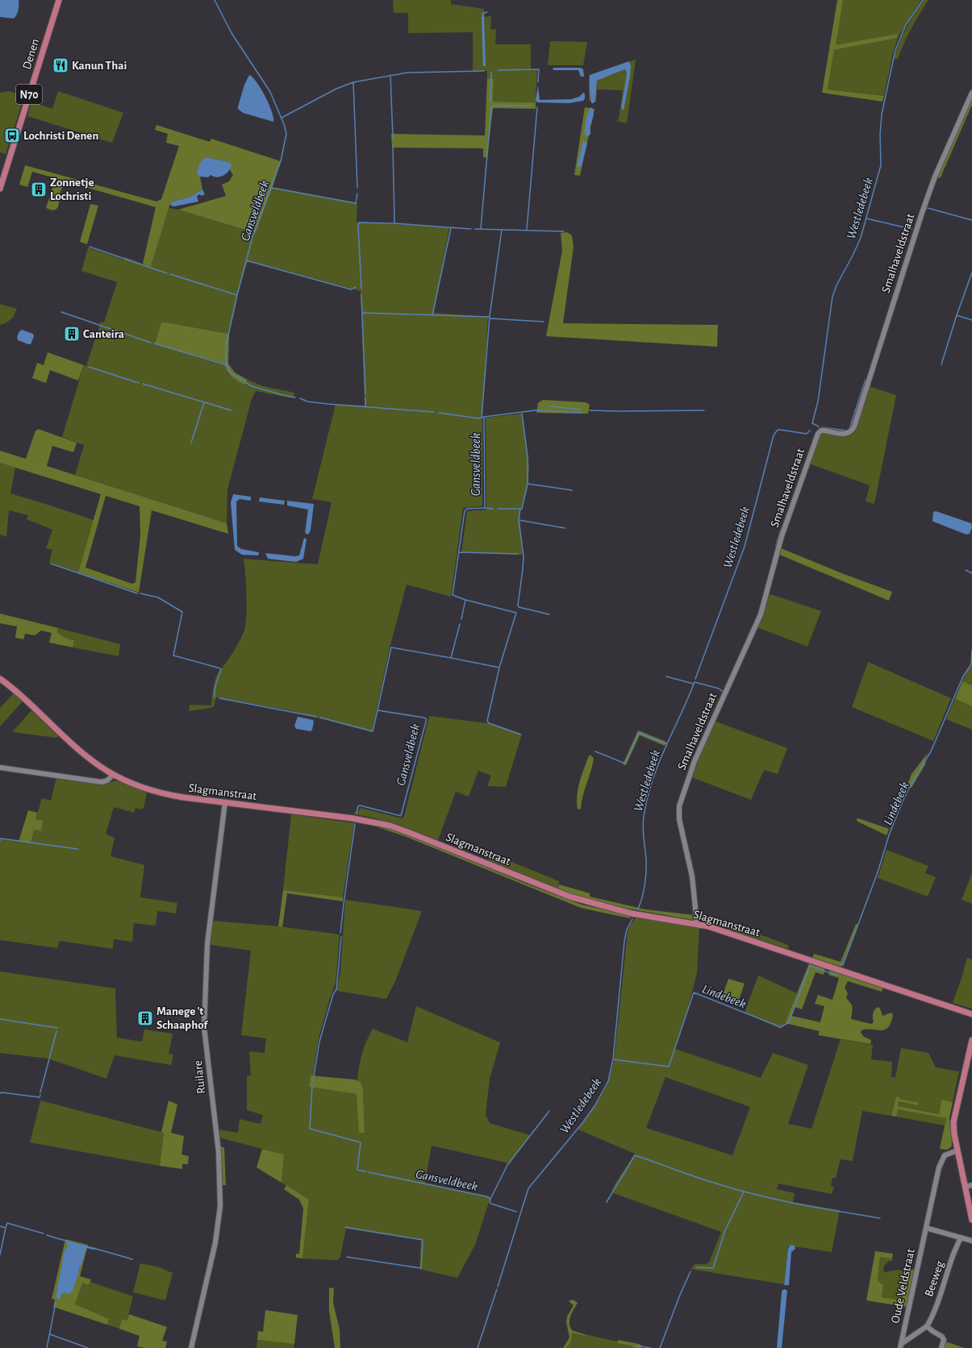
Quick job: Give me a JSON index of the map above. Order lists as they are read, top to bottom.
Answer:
{
  "streets": {
    "main road": ["Denen", "N70", "Slagmanstraat"],
    "street": [
      "Smalhaveldstraat",
      "Ruilare",
      "Beeweg",
      "Oude Veldstraat"
    ]
  },
  "crossings": [
    ["Smalhaveldstraat", "Slagmanstraat"],
    ["Slagmanstraat", "Ruilare"]
  ],
  "water": ["Westledebeek", "Gansveldbeek", "Lindebeek"],
  "places": {
    "restaurant": ["Kanun Thai"],
    "bus stop": ["Lochristi Denen"],
    "building": ["Zonnetje Lochristi", "Canteira", "Manege 't Schaaphof"]
  }
}
